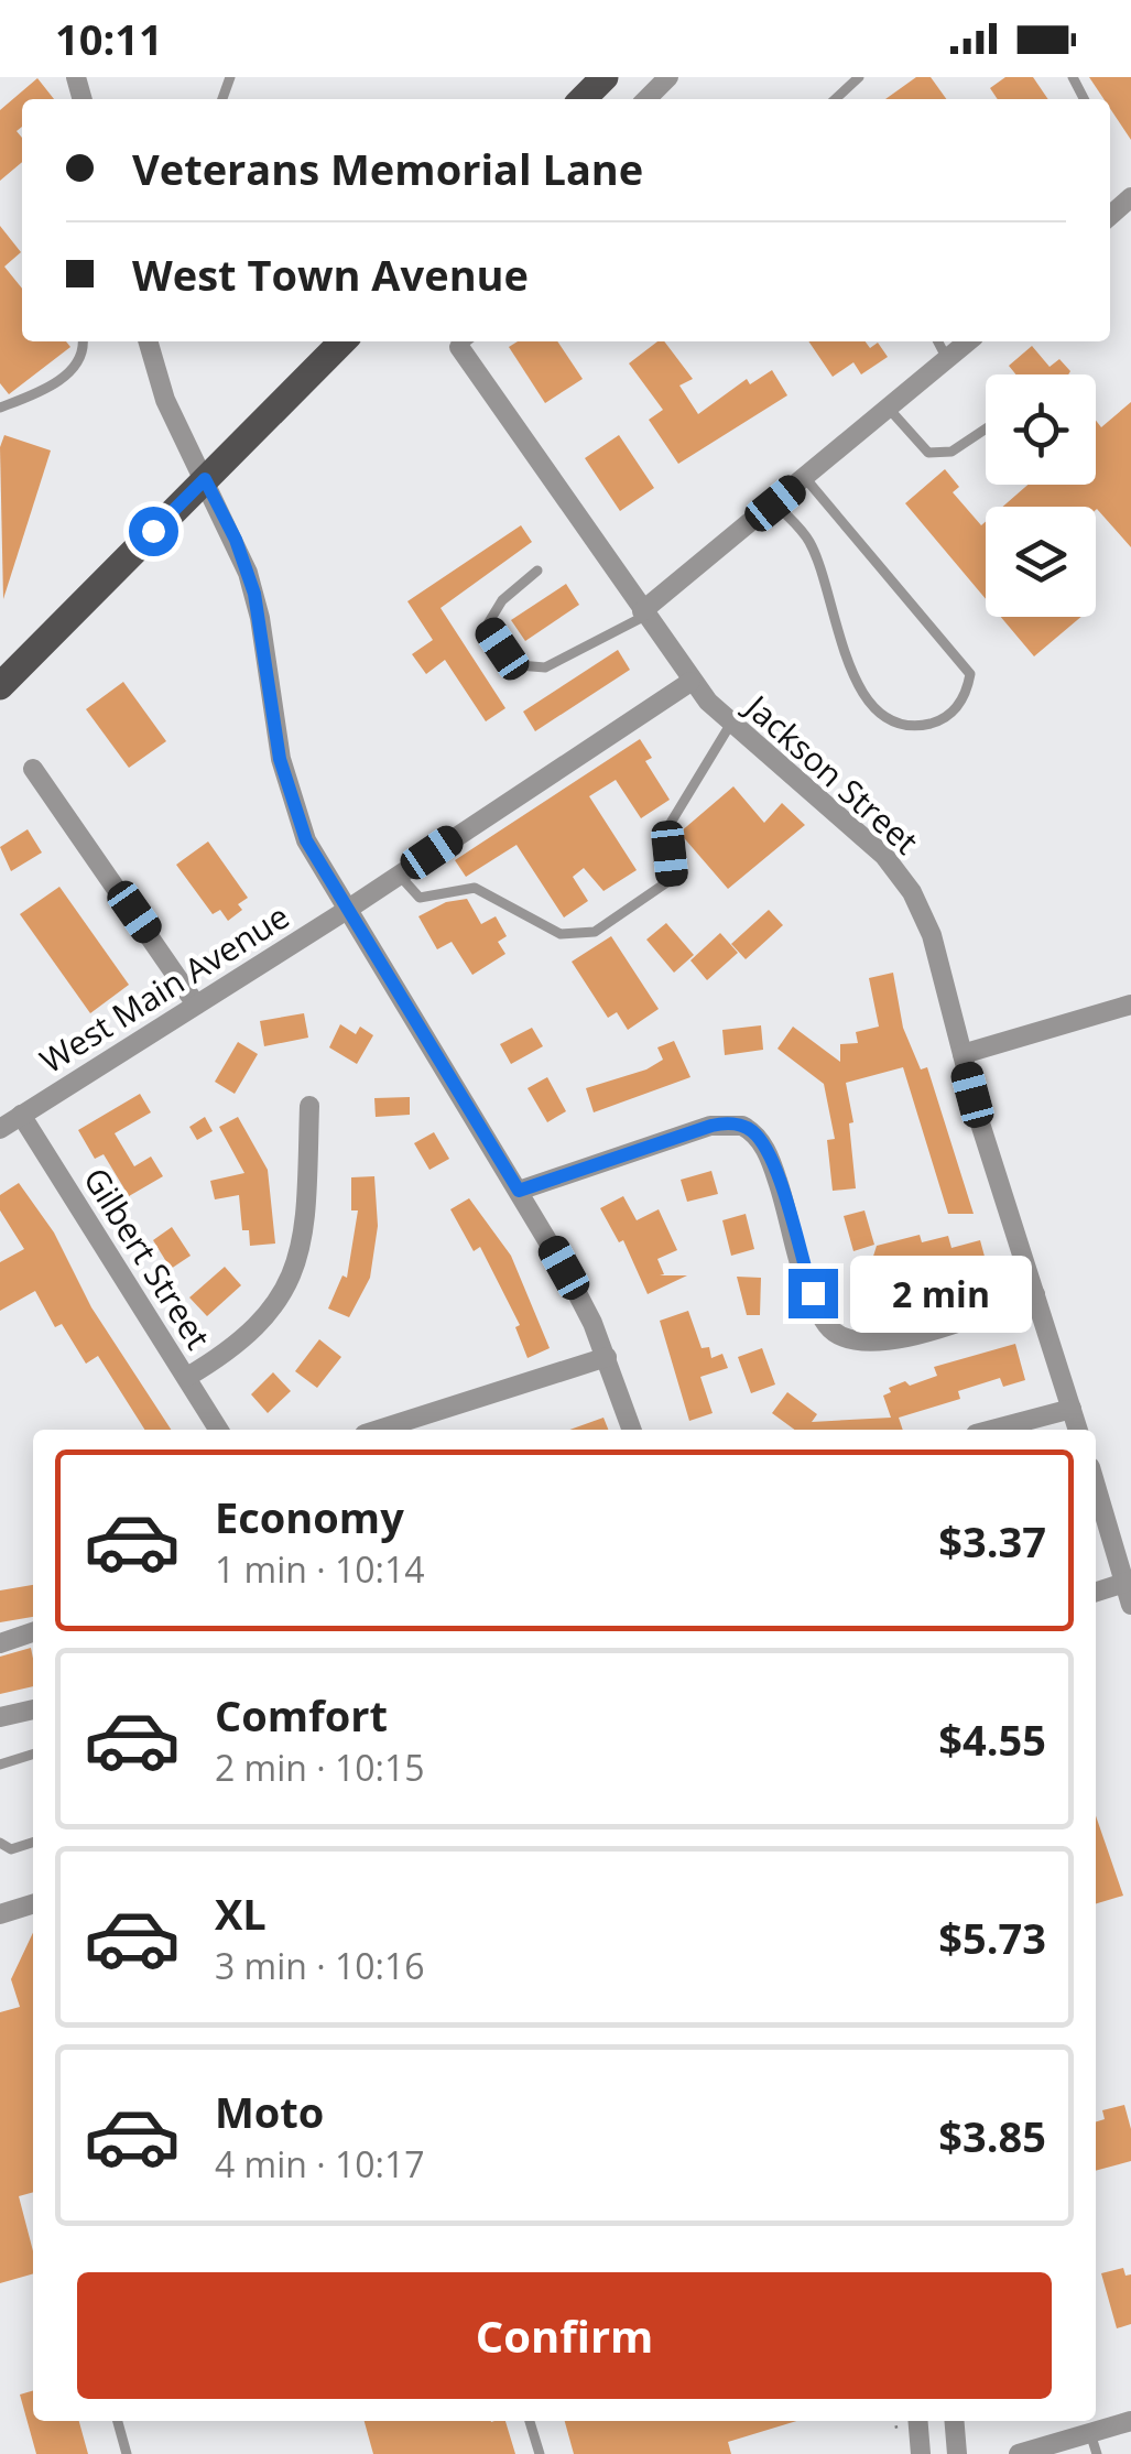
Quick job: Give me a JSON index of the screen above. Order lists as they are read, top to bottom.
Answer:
{
  "streets": {
    "street": ["Jackson Street", "West Main Avenue", "Gilbert Street"]
  },
  "crossings": [
    ["Jackson Street", "West Main Avenue"],
    ["West Main Avenue", "Gilbert Street"]
  ],
  "page": {
    "status": "10:11",
    "banner": ["Veterans Memorial Lane", "West Town Avenue"],
    "bubble": "2 min",
    "list": [
      {
        "name": "Economy",
        "note": "1 min · 10:14",
        "value": "$3.37"
      },
      {
        "name": "Comfort",
        "note": "2 min · 10:15",
        "value": "$4.55"
      },
      {
        "name": "XL",
        "note": "3 min · 10:16",
        "value": "$5.73"
      },
      {
        "name": "Moto",
        "note": "4 min · 10:17",
        "value": "$3.85"
      }
    ],
    "buttons": "Confirm"
  }
}
